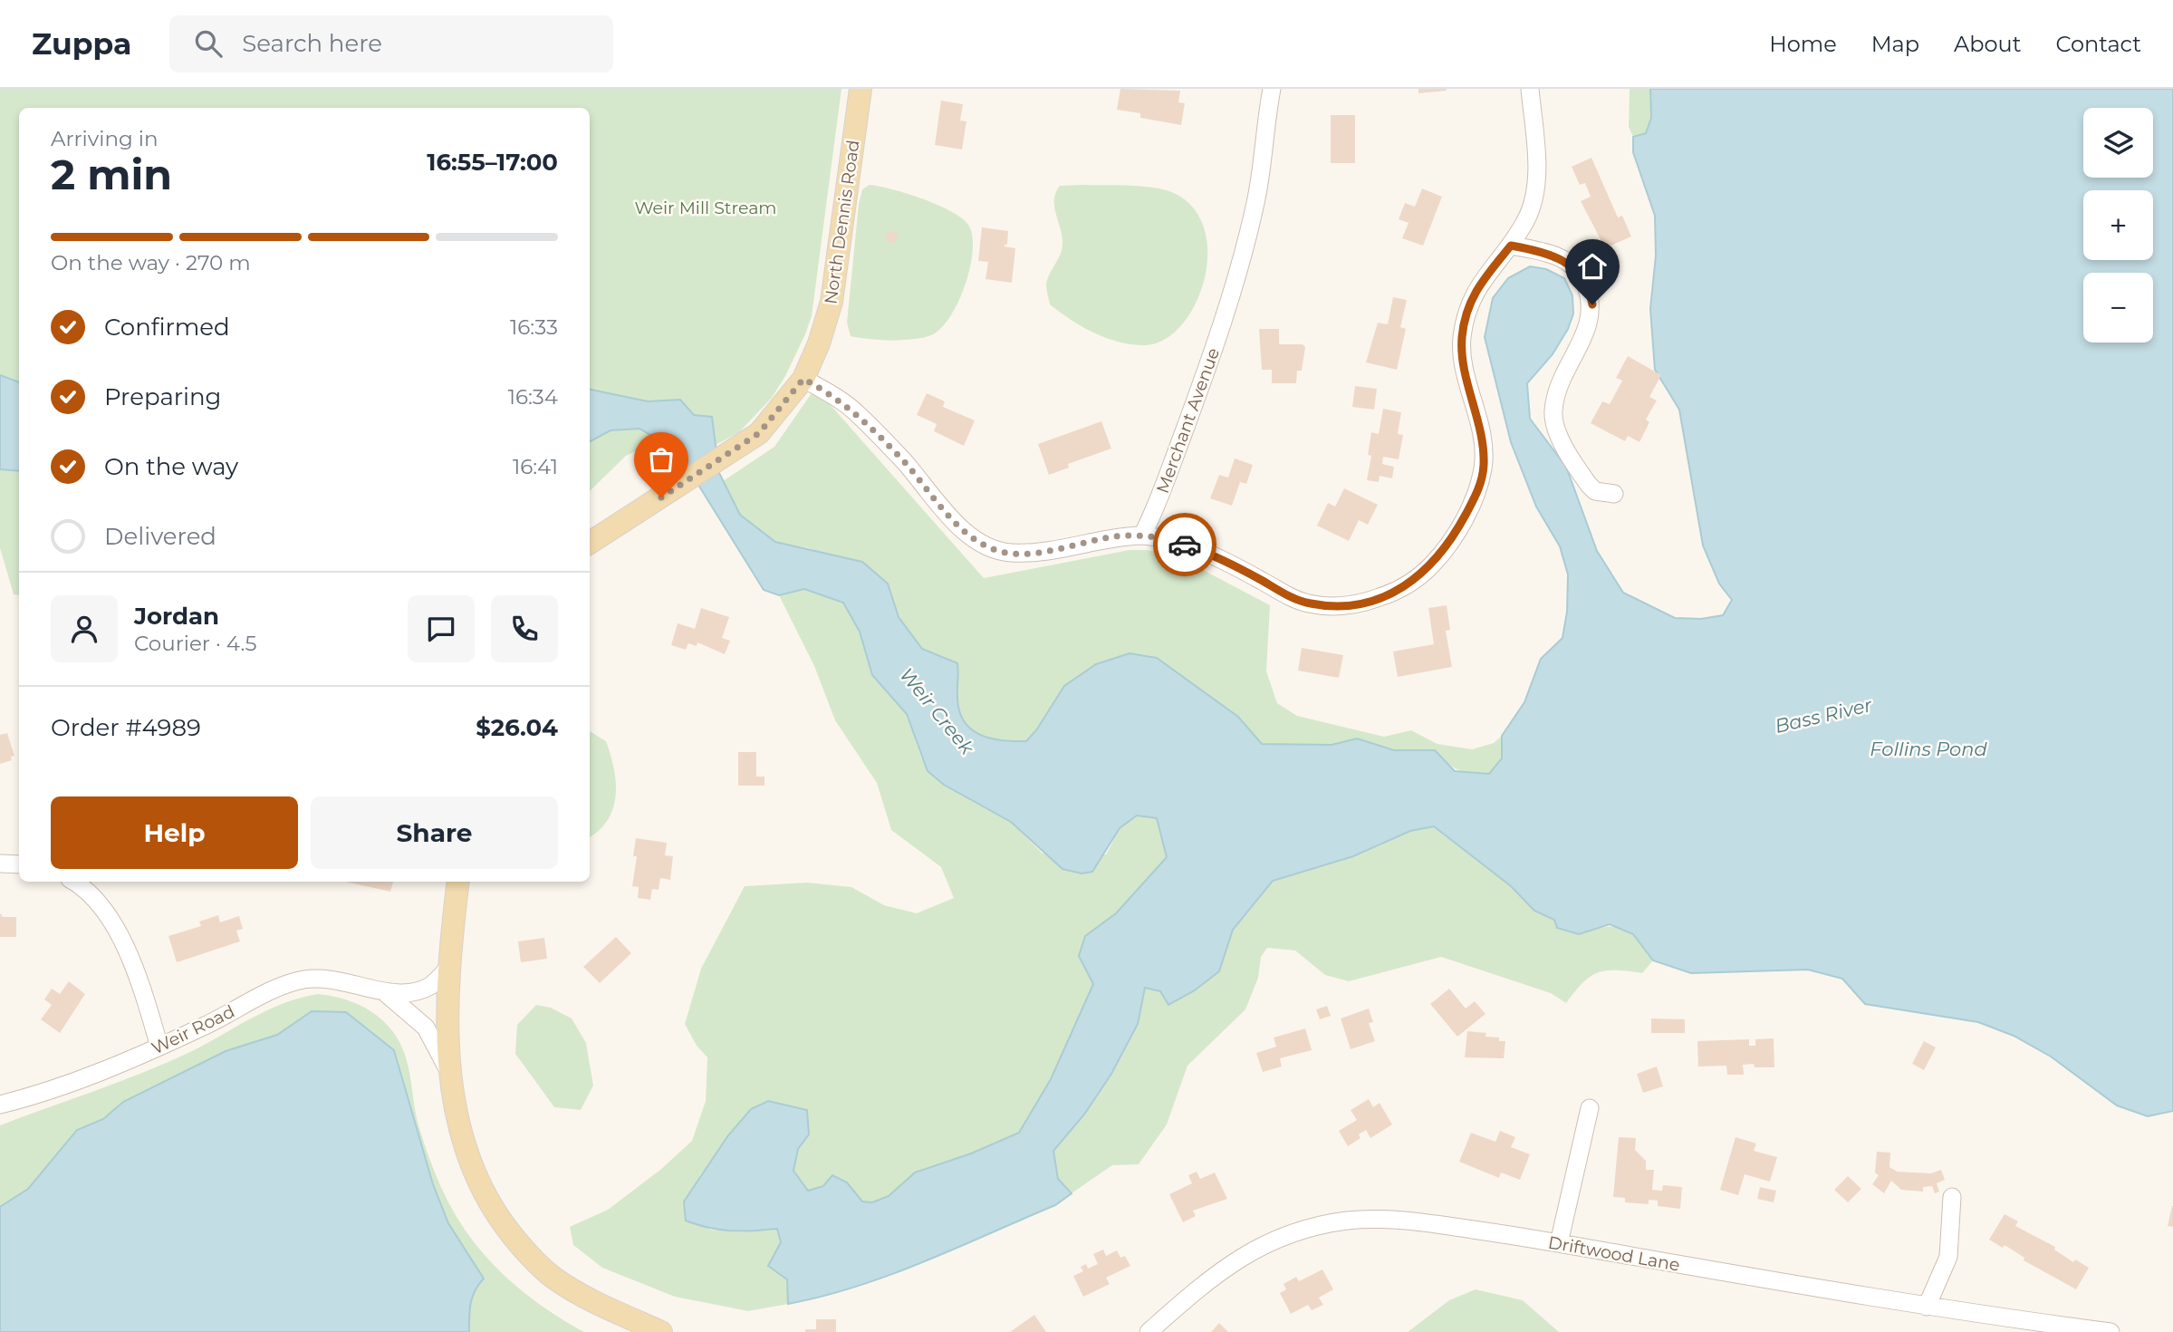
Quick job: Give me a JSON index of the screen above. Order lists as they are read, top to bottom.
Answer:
{
  "streets": {
    "main road": ["North Dennis Road"],
    "street": ["Merchant Avenue", "Weir Road", "Driftwood Lane"]
  },
  "water": ["Weir Creek", "Bass River", "Follins Pond"],
  "parks": ["Weir Mill Stream"],
  "page": {
    "header": "Zuppa",
    "search": "Search here",
    "nav": [
      "Home",
      "Map",
      "About",
      "Contact"
    ],
    "map_buttons": ["+", "−"],
    "heading": ["2 min", "Arriving in", "16:55–17:00"],
    "panel": [
      "Jordan",
      "Courier · 4.5",
      "Order #4989",
      "$26.04"
    ],
    "bar": "On the way · 270 m",
    "list": [
      ["Confirmed", "16:33"],
      ["Preparing", "16:34"],
      ["On the way", "16:41"],
      "Delivered"
    ],
    "buttons": ["Help", "Share"]
  }
}
